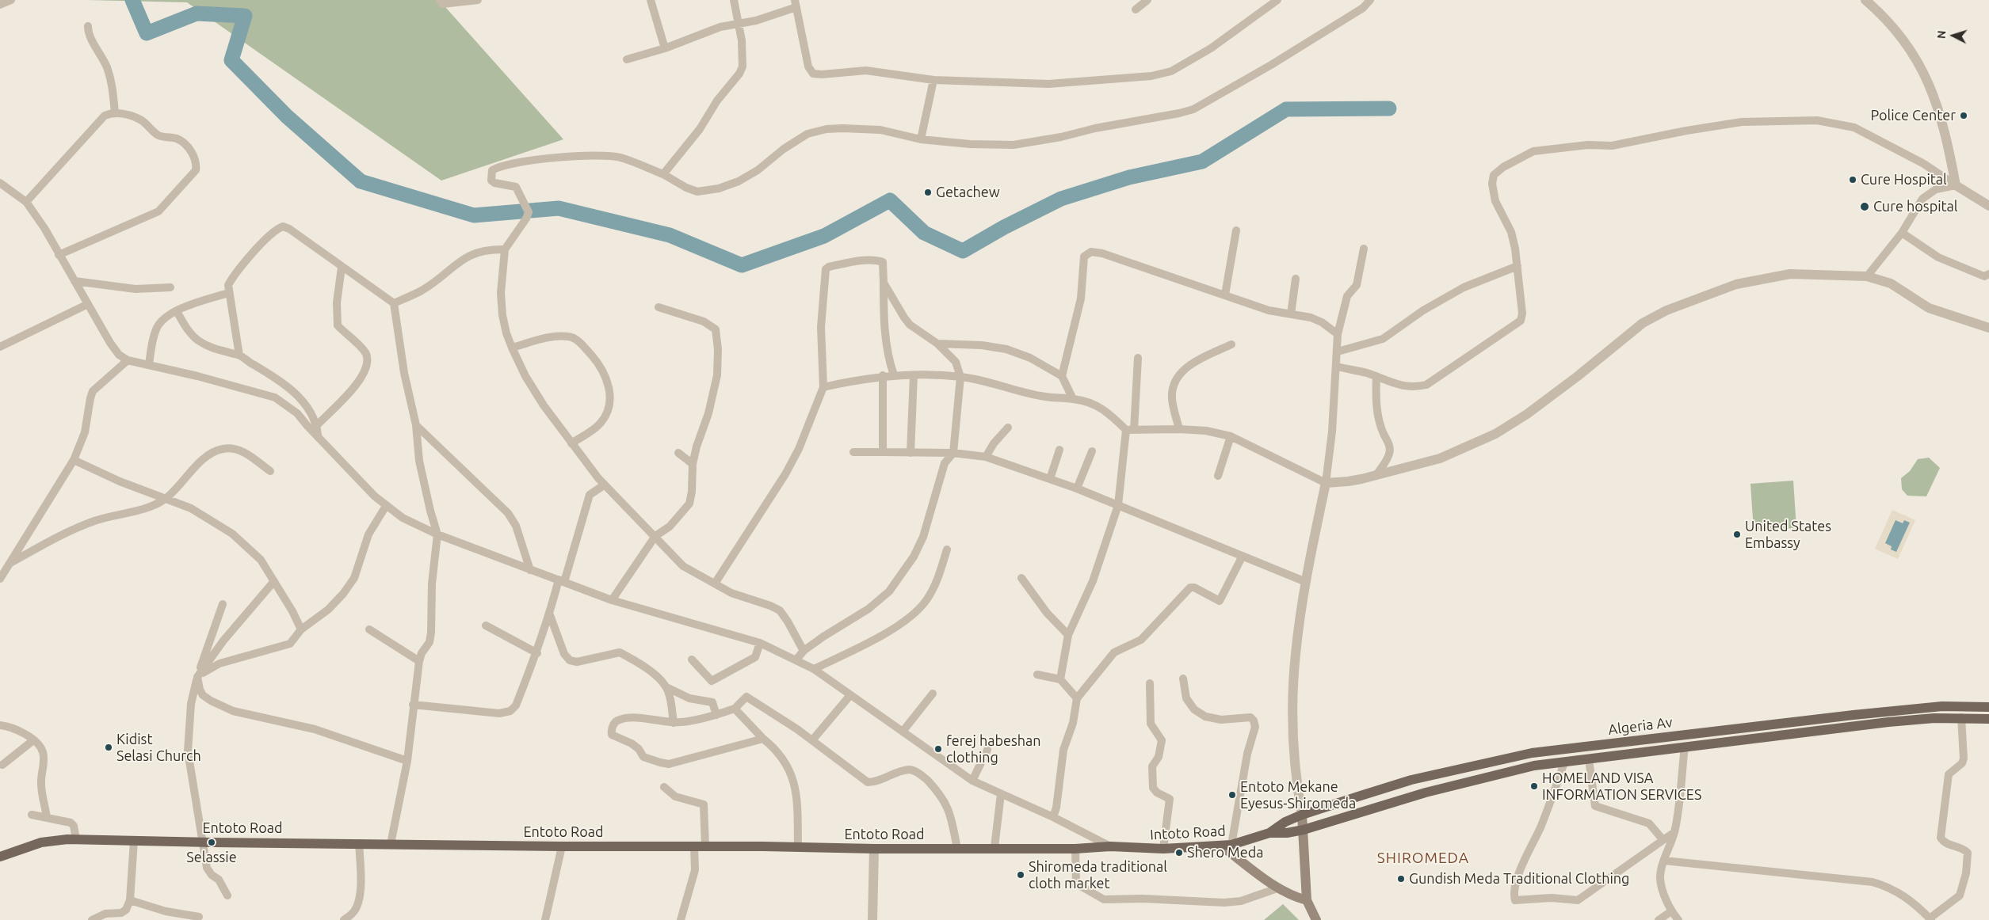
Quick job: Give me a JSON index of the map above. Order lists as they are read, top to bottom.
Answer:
{
  "streets": {
    "main road": ["Algeria Av", "Entoto Road", "Intoto Road"]
  },
  "crossings": [
    ["Algeria Av", "Intoto Road"],
    ["Entoto Road", "Intoto Road"]
  ],
  "districts": ["SHIROMEDA"],
  "places": [
    "Police Center",
    "Cure Hospital",
    "Getachew",
    "Cure hospital",
    "United States Embassy",
    "Kidist Selasi Church",
    "ferej habeshan clothing",
    "HOMELAND VISA INFORMATION SERVICES",
    "Entoto Mekane Eyesus-Shiromeda",
    "Selassie",
    "Shero Meda",
    "Shiromeda traditional cloth market",
    "Gundish Meda Traditional Clothing"
  ],
  "north": "left"
}
